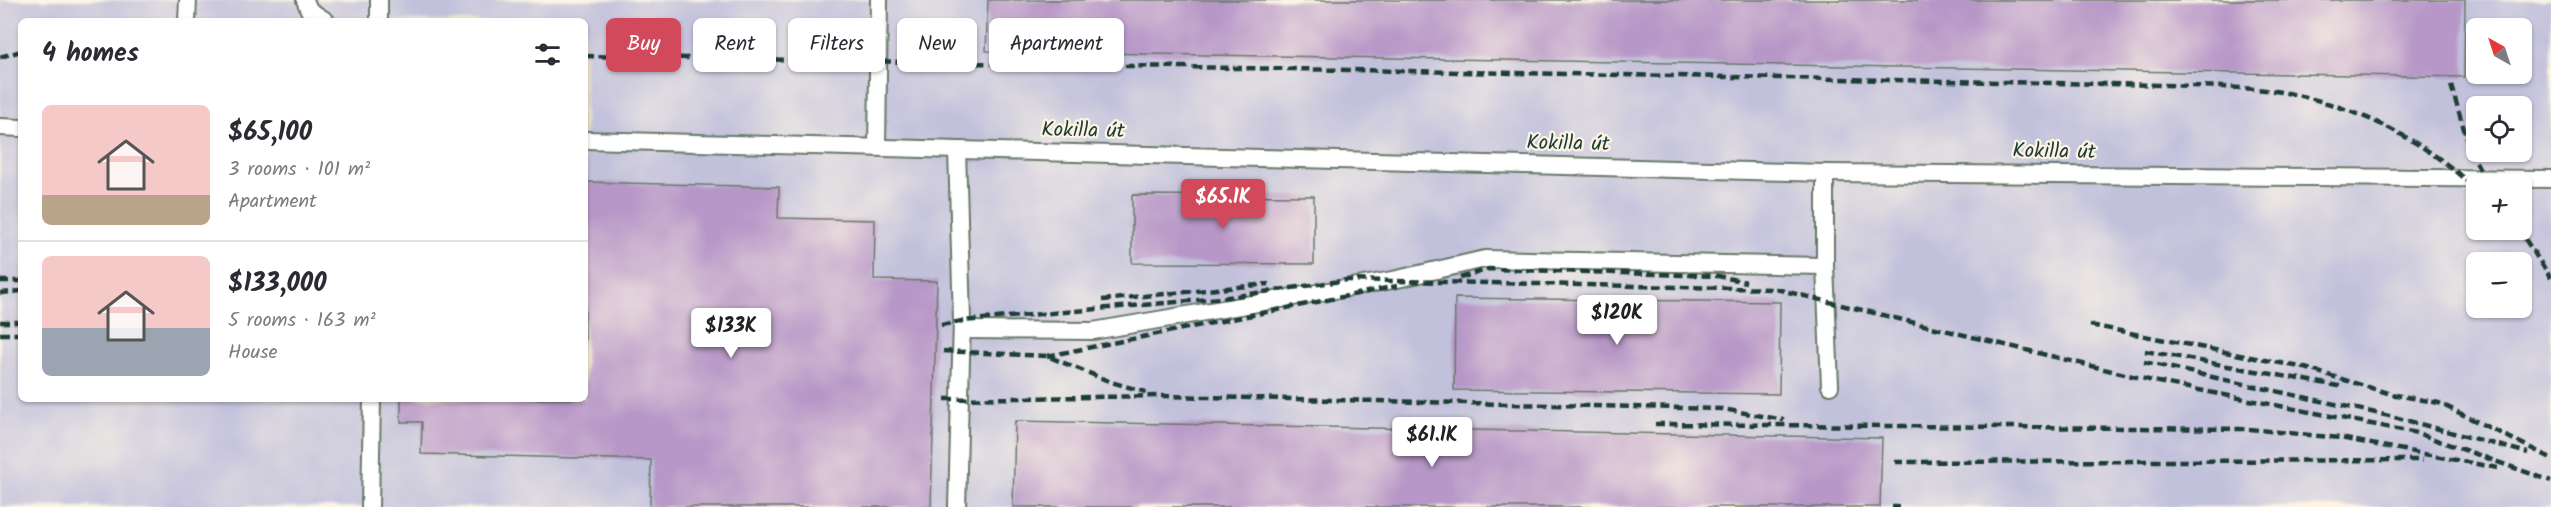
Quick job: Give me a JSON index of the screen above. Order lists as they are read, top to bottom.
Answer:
{
  "streets": {
    "lane": ["Kokilla út"]
  },
  "north": "top left",
  "page": {
    "map_buttons": ["+", "−"],
    "chip": [
      "Buy",
      "Rent",
      "Filters",
      "New",
      "Apartment"
    ],
    "heading": "4 homes",
    "list": [
      {
        "name": "$65,100",
        "note": "3 rooms · 101 m² · Apartment"
      },
      {
        "name": "$133,000",
        "note": "5 rooms · 163 m² · House"
      }
    ],
    "price": [
      "$65.1K",
      "$120K",
      "$133K",
      "$61.1K"
    ]
  }
}
